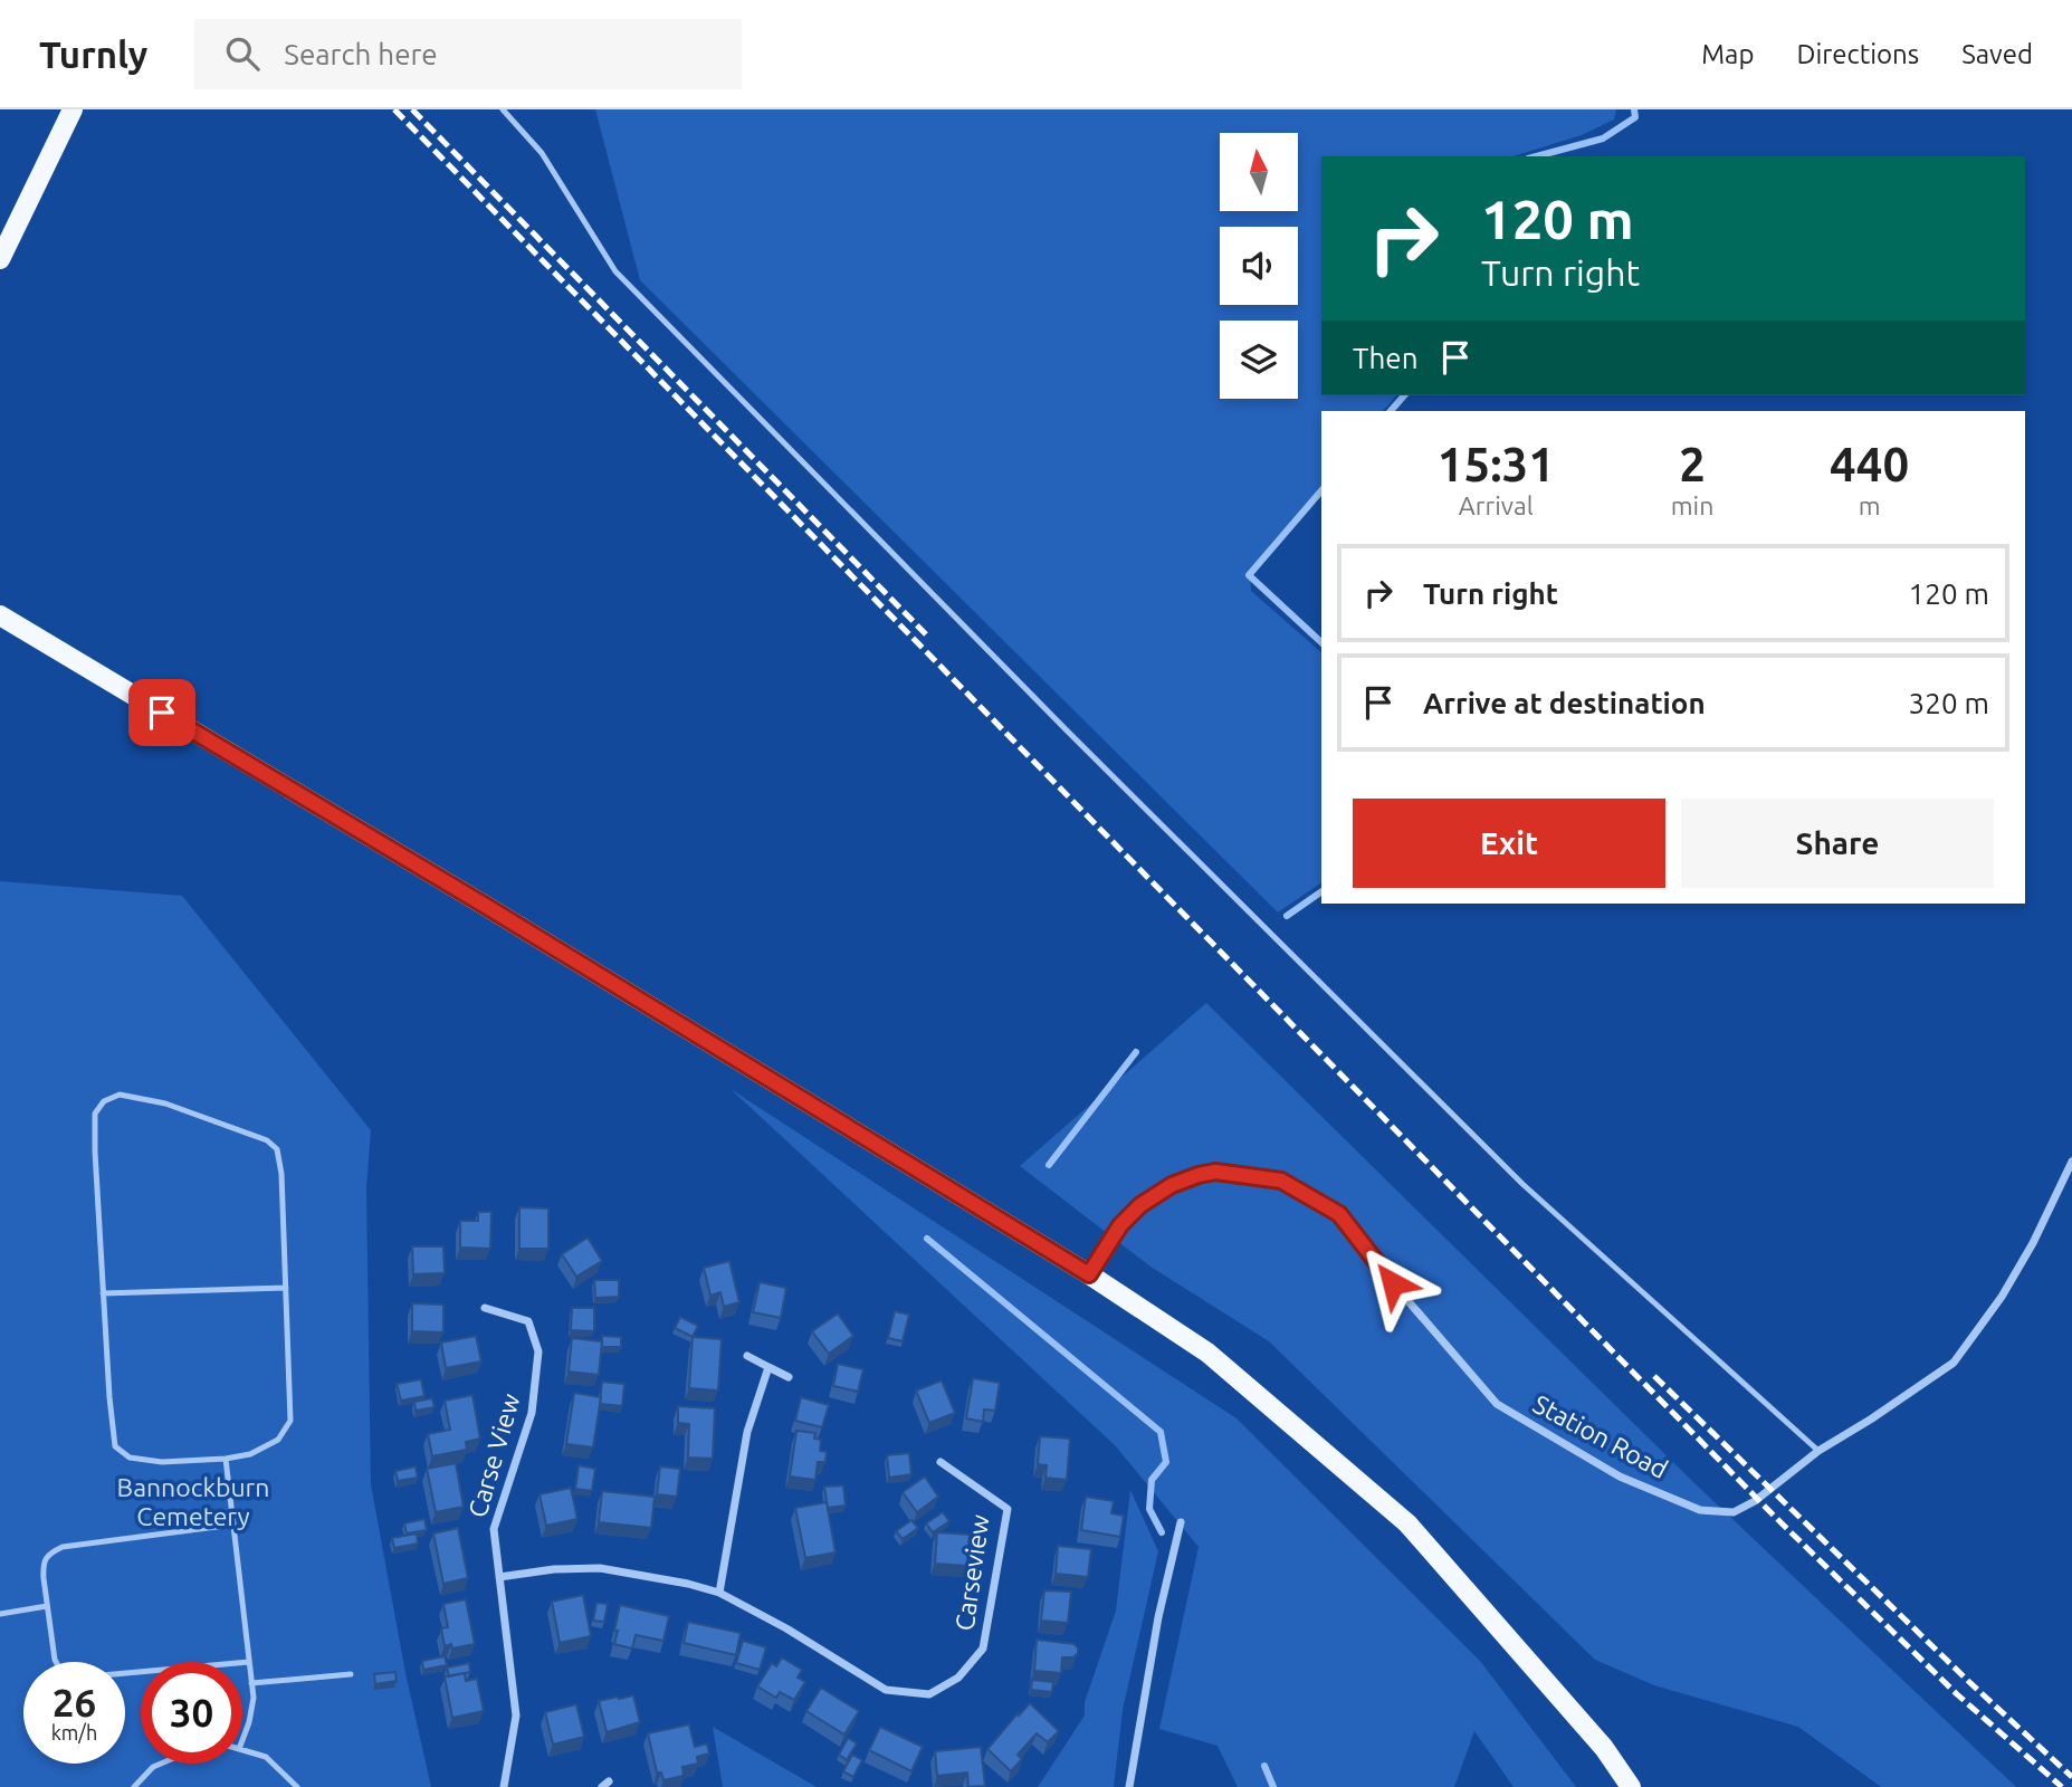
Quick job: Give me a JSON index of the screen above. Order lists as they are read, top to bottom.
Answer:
{
  "streets": {
    "street": ["Station Road", "Carse View", "Carseview"]
  },
  "crossings": [
    ["Carse View", "Carseview"]
  ],
  "parks": ["Bannockburn Cemetery"],
  "north": "top",
  "page": {
    "header": "Turnly",
    "search": "Search here",
    "nav": ["Map", "Directions", "Saved"],
    "turn": ["120 m", "Turn right"],
    "then": "Then",
    "eta": [
      "15:31",
      "Arrival",
      "2",
      "min",
      "440",
      "m"
    ],
    "list": [
      {
        "name": "Turn right",
        "value": "120 m"
      },
      {
        "name": "Arrive at destination",
        "value": "320 m"
      }
    ],
    "buttons": ["Exit", "Share"],
    "speed": "26 km/h",
    "limit": "30"
  }
}
